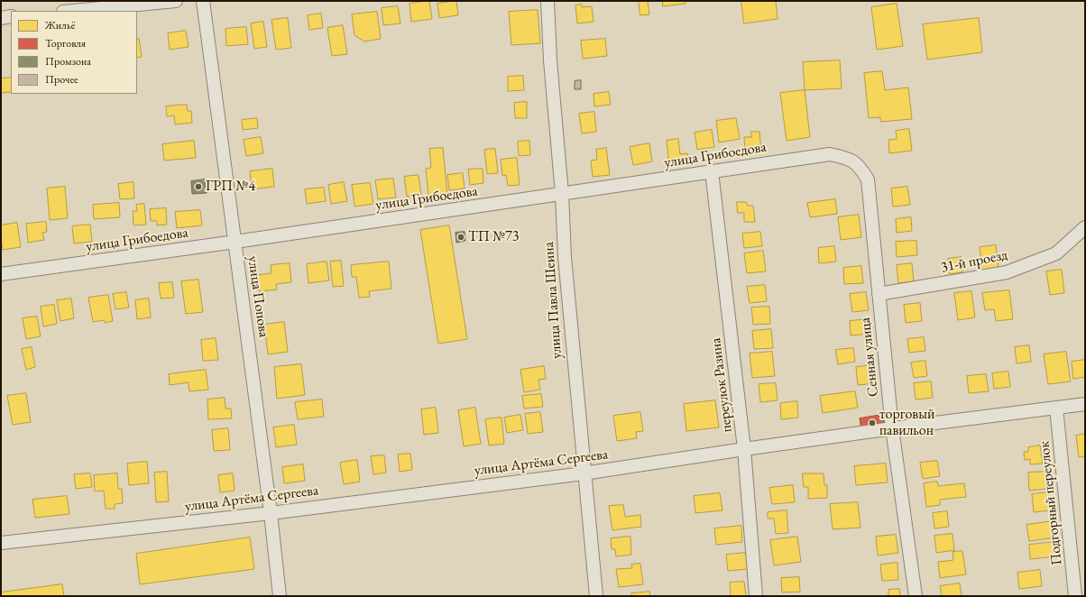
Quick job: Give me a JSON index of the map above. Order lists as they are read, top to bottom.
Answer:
{
  "streets": {
    "street": [
      "улица Грибоедова",
      "31-й проезд",
      "улица Попова",
      "улица Павла Шеина",
      "Сенная улица",
      "переулок Разина",
      "улица Артёма Сергеева",
      "Подгорный переулок"
    ]
  },
  "crossings": [
    ["улица Грибоедова", "улица Попова"],
    ["улица Грибоедова", "улица Павла Шеина"],
    ["улица Грибоедова", "Сенная улица"],
    ["улица Грибоедова", "переулок Разина"],
    ["31-й проезд", "Сенная улица"],
    ["улица Попова", "улица Артёма Сергеева"],
    ["улица Павла Шеина", "улица Артёма Сергеева"],
    ["Сенная улица", "улица Артёма Сергеева"],
    ["переулок Разина", "улица Артёма Сергеева"],
    ["улица Артёма Сергеева", "Подгорный переулок"]
  ],
  "places": ["ГРП №4", "ТП №73", "торговый павильон"],
  "legend": [
    "Жильё",
    "Торговля",
    "Промзона",
    "Прочее"
  ]
}
